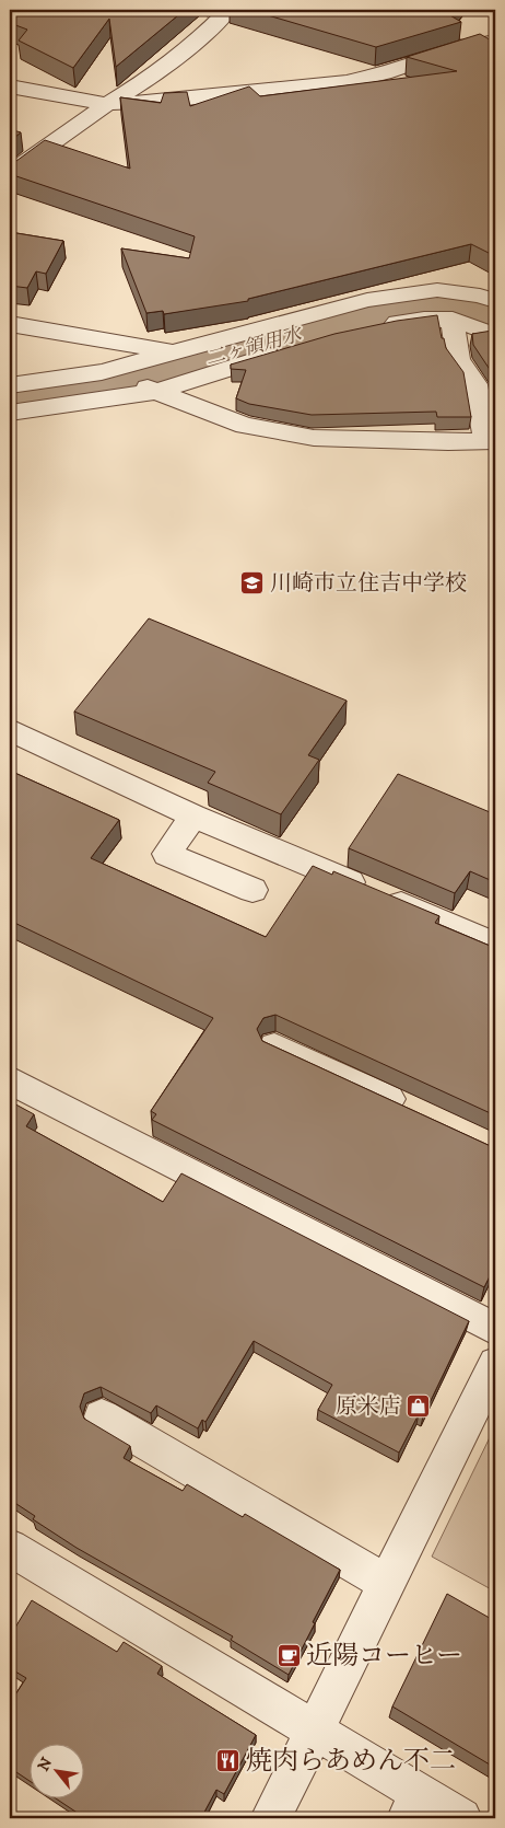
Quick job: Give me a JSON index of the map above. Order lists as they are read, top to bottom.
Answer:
{
  "water": ["二ヶ領用水"],
  "places": {
    "school or university": ["川崎市立住吉中学校"],
    "shop": ["原米店"],
    "cafe": ["近陽コーヒー"],
    "restaurant": ["焼肉らあめん不二"]
  },
  "north": "top left"
}
